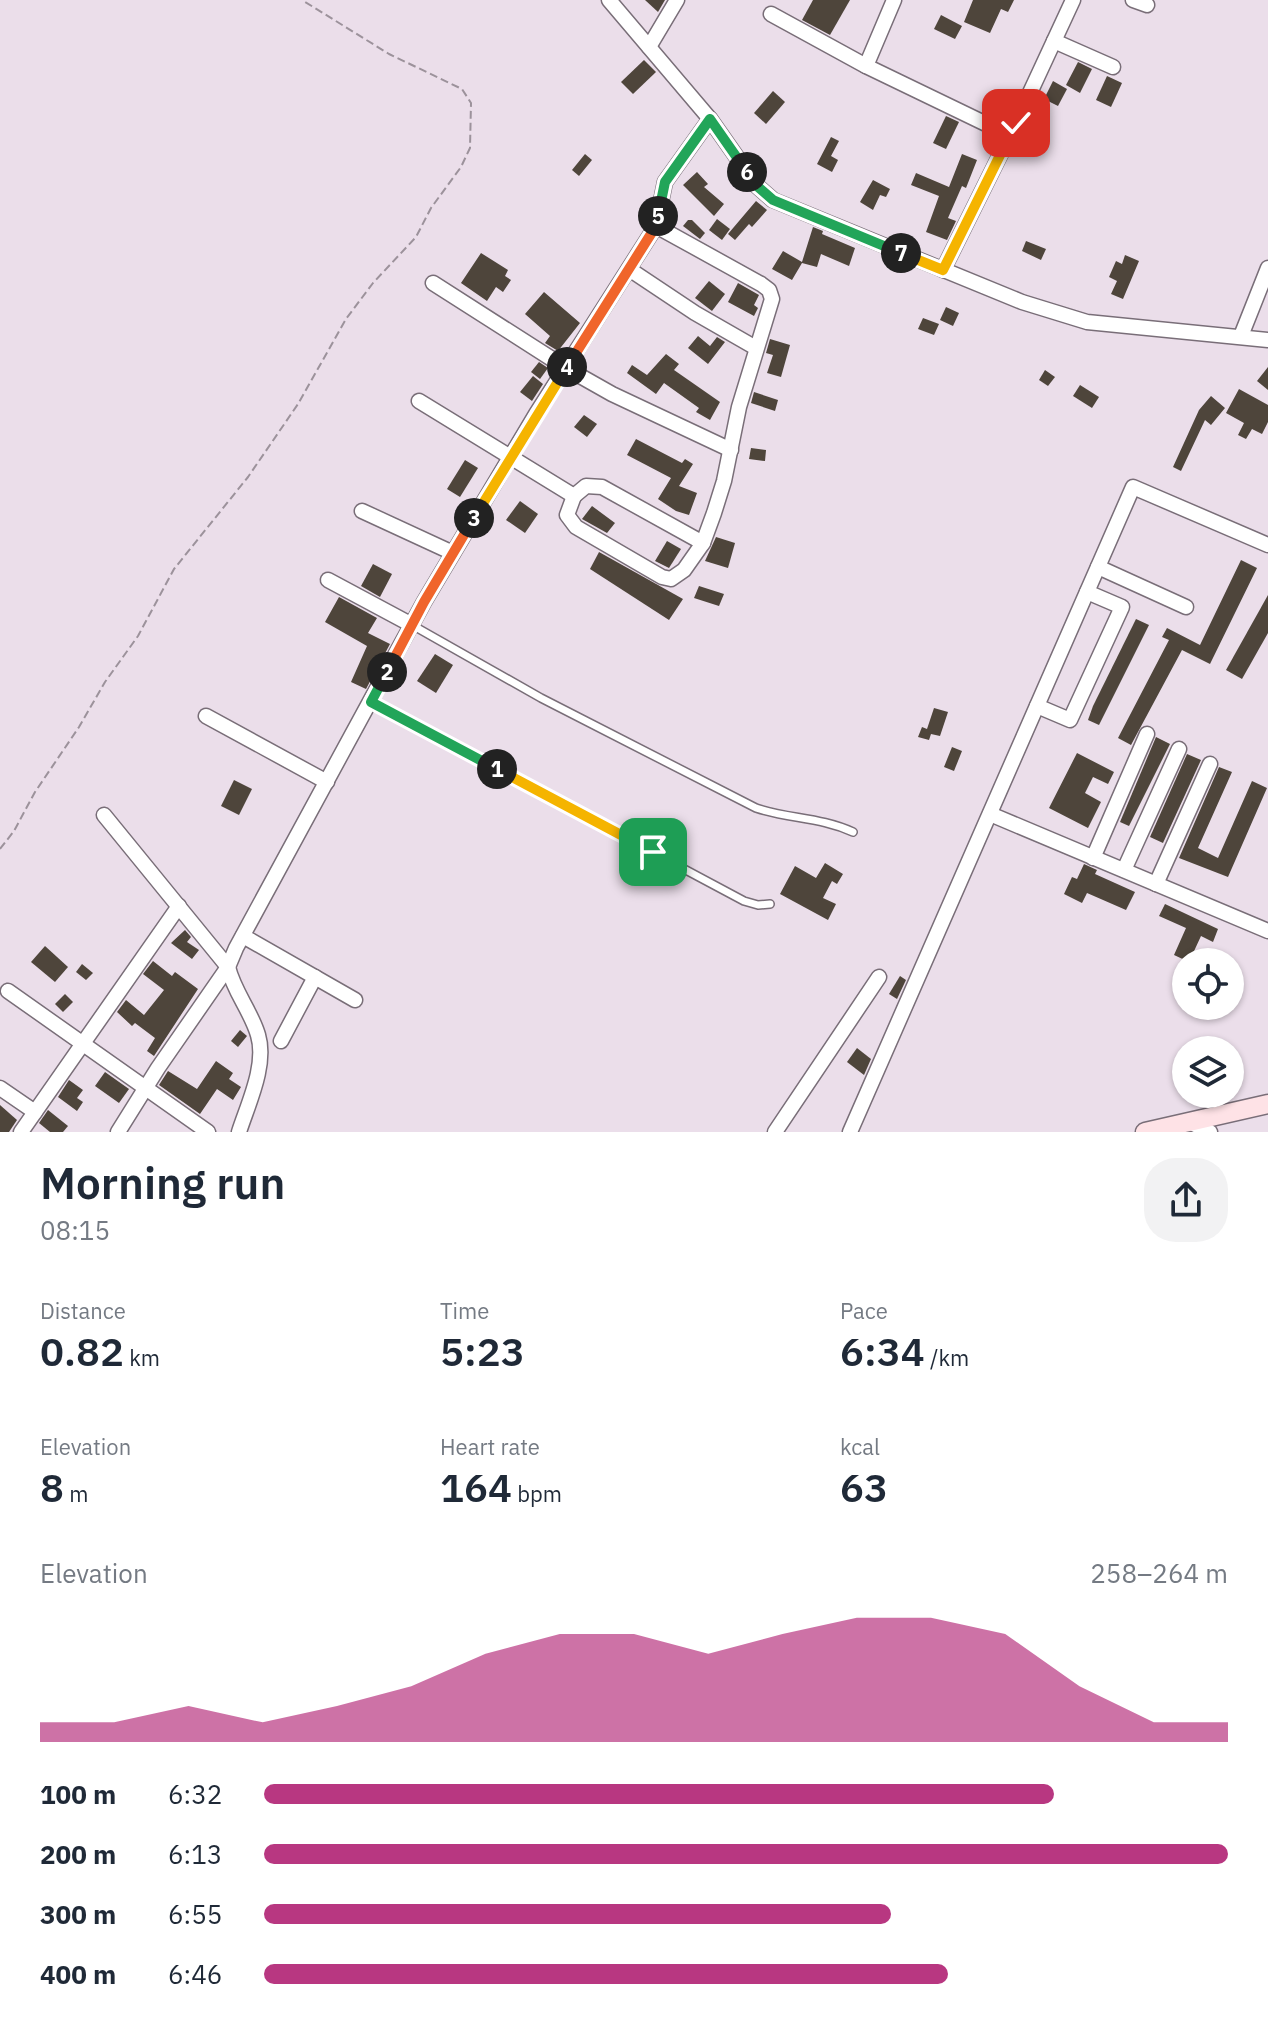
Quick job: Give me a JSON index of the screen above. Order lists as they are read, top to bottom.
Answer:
{
  "page": {
    "pins": [
      "6",
      "5",
      "7",
      "4",
      "3",
      "2",
      "1"
    ],
    "heading": ["Morning run", "08:15"],
    "stats": [
      ["Distance", "0.82 km"],
      ["Time", "5:23"],
      ["Pace", "6:34 /km"],
      ["Elevation", "8 m"],
      ["Heart rate", "164 bpm"],
      ["kcal", "63"]
    ],
    "chart": ["Elevation", "258–264 m"],
    "list": [
      {
        "name": "100 m",
        "note": "6:32"
      },
      {
        "name": "200 m",
        "note": "6:13"
      },
      {
        "name": "300 m",
        "note": "6:55"
      },
      {
        "name": "400 m",
        "note": "6:46"
      }
    ]
  }
}
